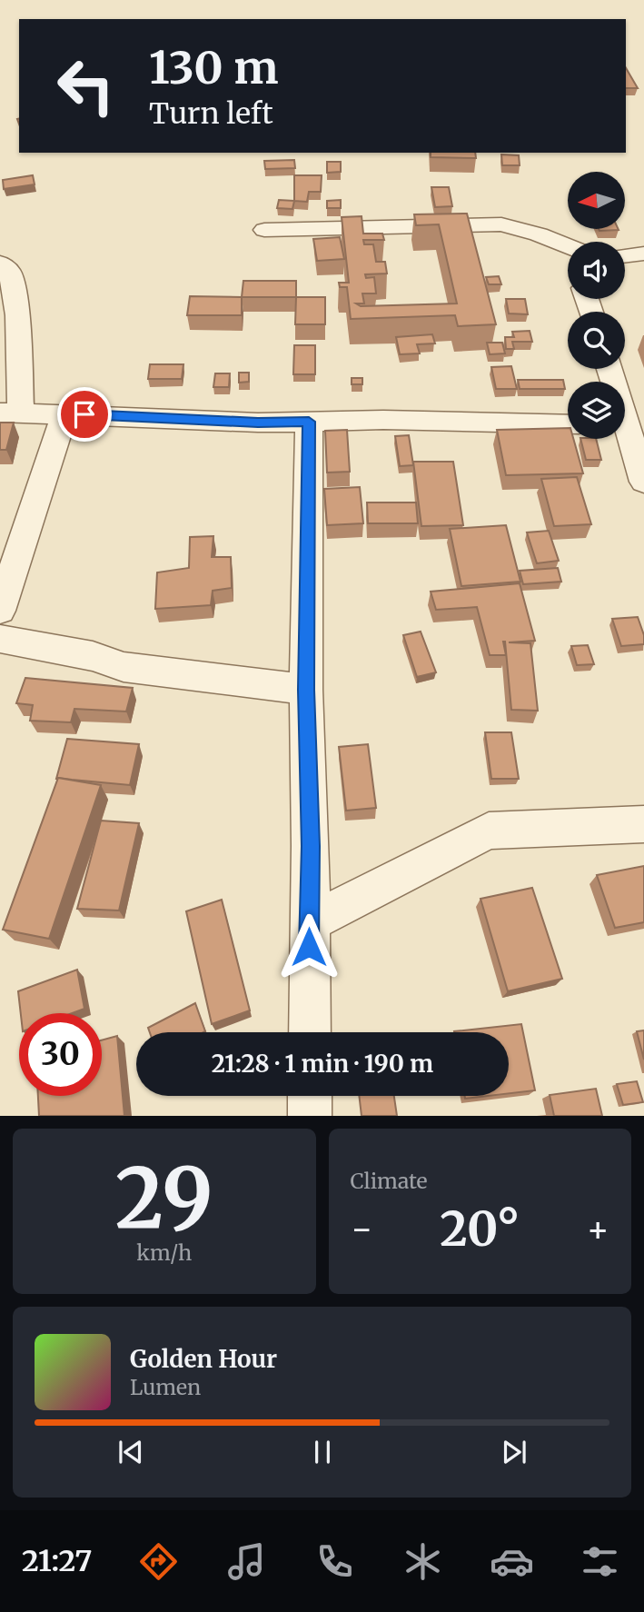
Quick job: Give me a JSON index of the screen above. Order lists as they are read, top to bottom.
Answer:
{
  "north": "left",
  "page": {
    "turn": ["130 m", "Turn left"],
    "limit": "30",
    "trip": "21:28 · 1 min · 190 m",
    "tile": [
      ["29", "km/h"],
      "Climate"
    ],
    "heat": ["−", "20°", "+"],
    "song": ["Golden Hour", "Lumen"],
    "tabs": "21:27"
  }
}
